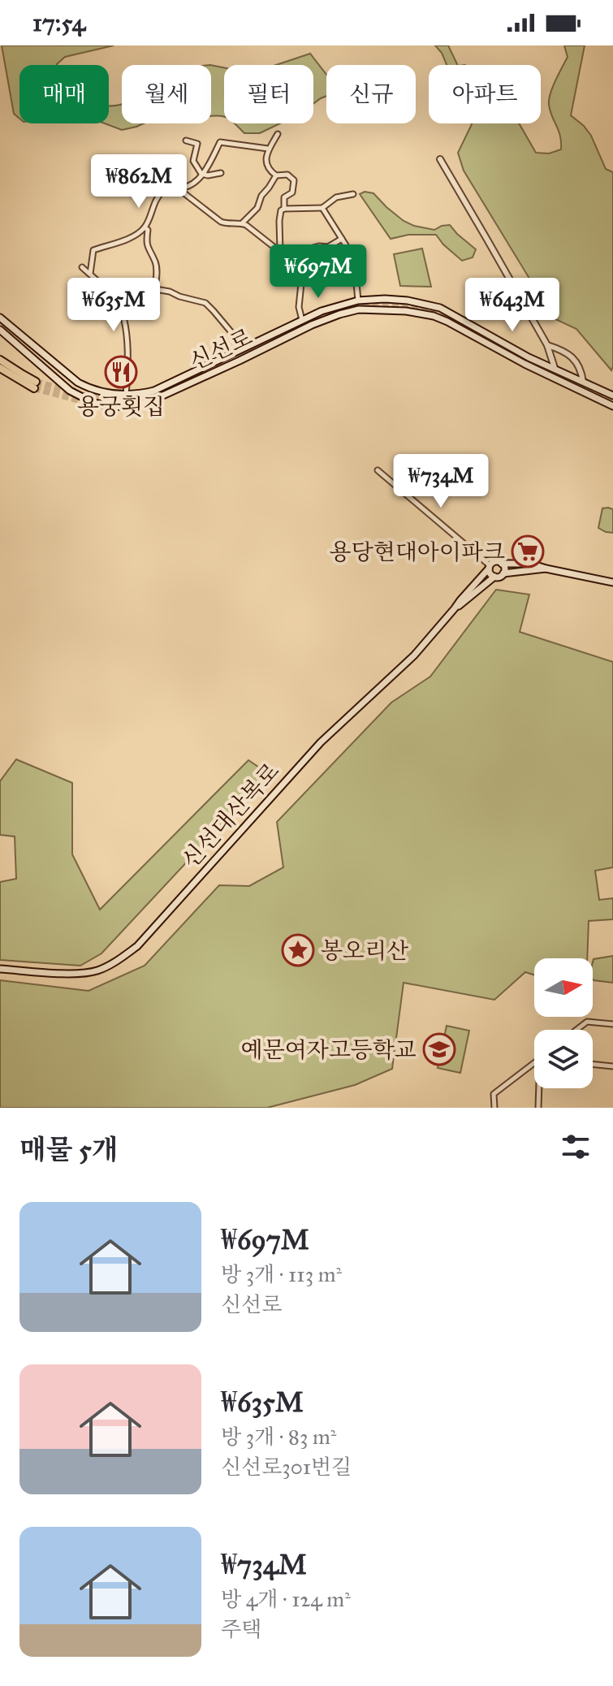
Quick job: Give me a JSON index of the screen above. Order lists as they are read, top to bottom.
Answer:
{
  "streets": {
    "main road": ["신선로", "신선대산복로"]
  },
  "places": {
    "restaurant": ["용궁횟집"],
    "supermarket": ["용당현대아이파크"],
    "place": ["봉오리산"],
    "school or university": ["예문여자고등학교"]
  },
  "north": "right",
  "page": {
    "status": "17:54",
    "chip": [
      "매매",
      "월세",
      "필터",
      "신규",
      "아파트"
    ],
    "price": [
      "₩862M",
      "₩697M",
      "₩635M",
      "₩643M",
      "₩734M"
    ],
    "heading": "매물 5개",
    "list": [
      {
        "name": "₩697M",
        "note": "방 3개 · 113 m² · 신선로"
      },
      {
        "name": "₩635M",
        "note": "방 3개 · 83 m² · 신선로301번길"
      },
      {
        "name": "₩734M",
        "note": "방 4개 · 124 m² · 주택"
      }
    ]
  }
}
